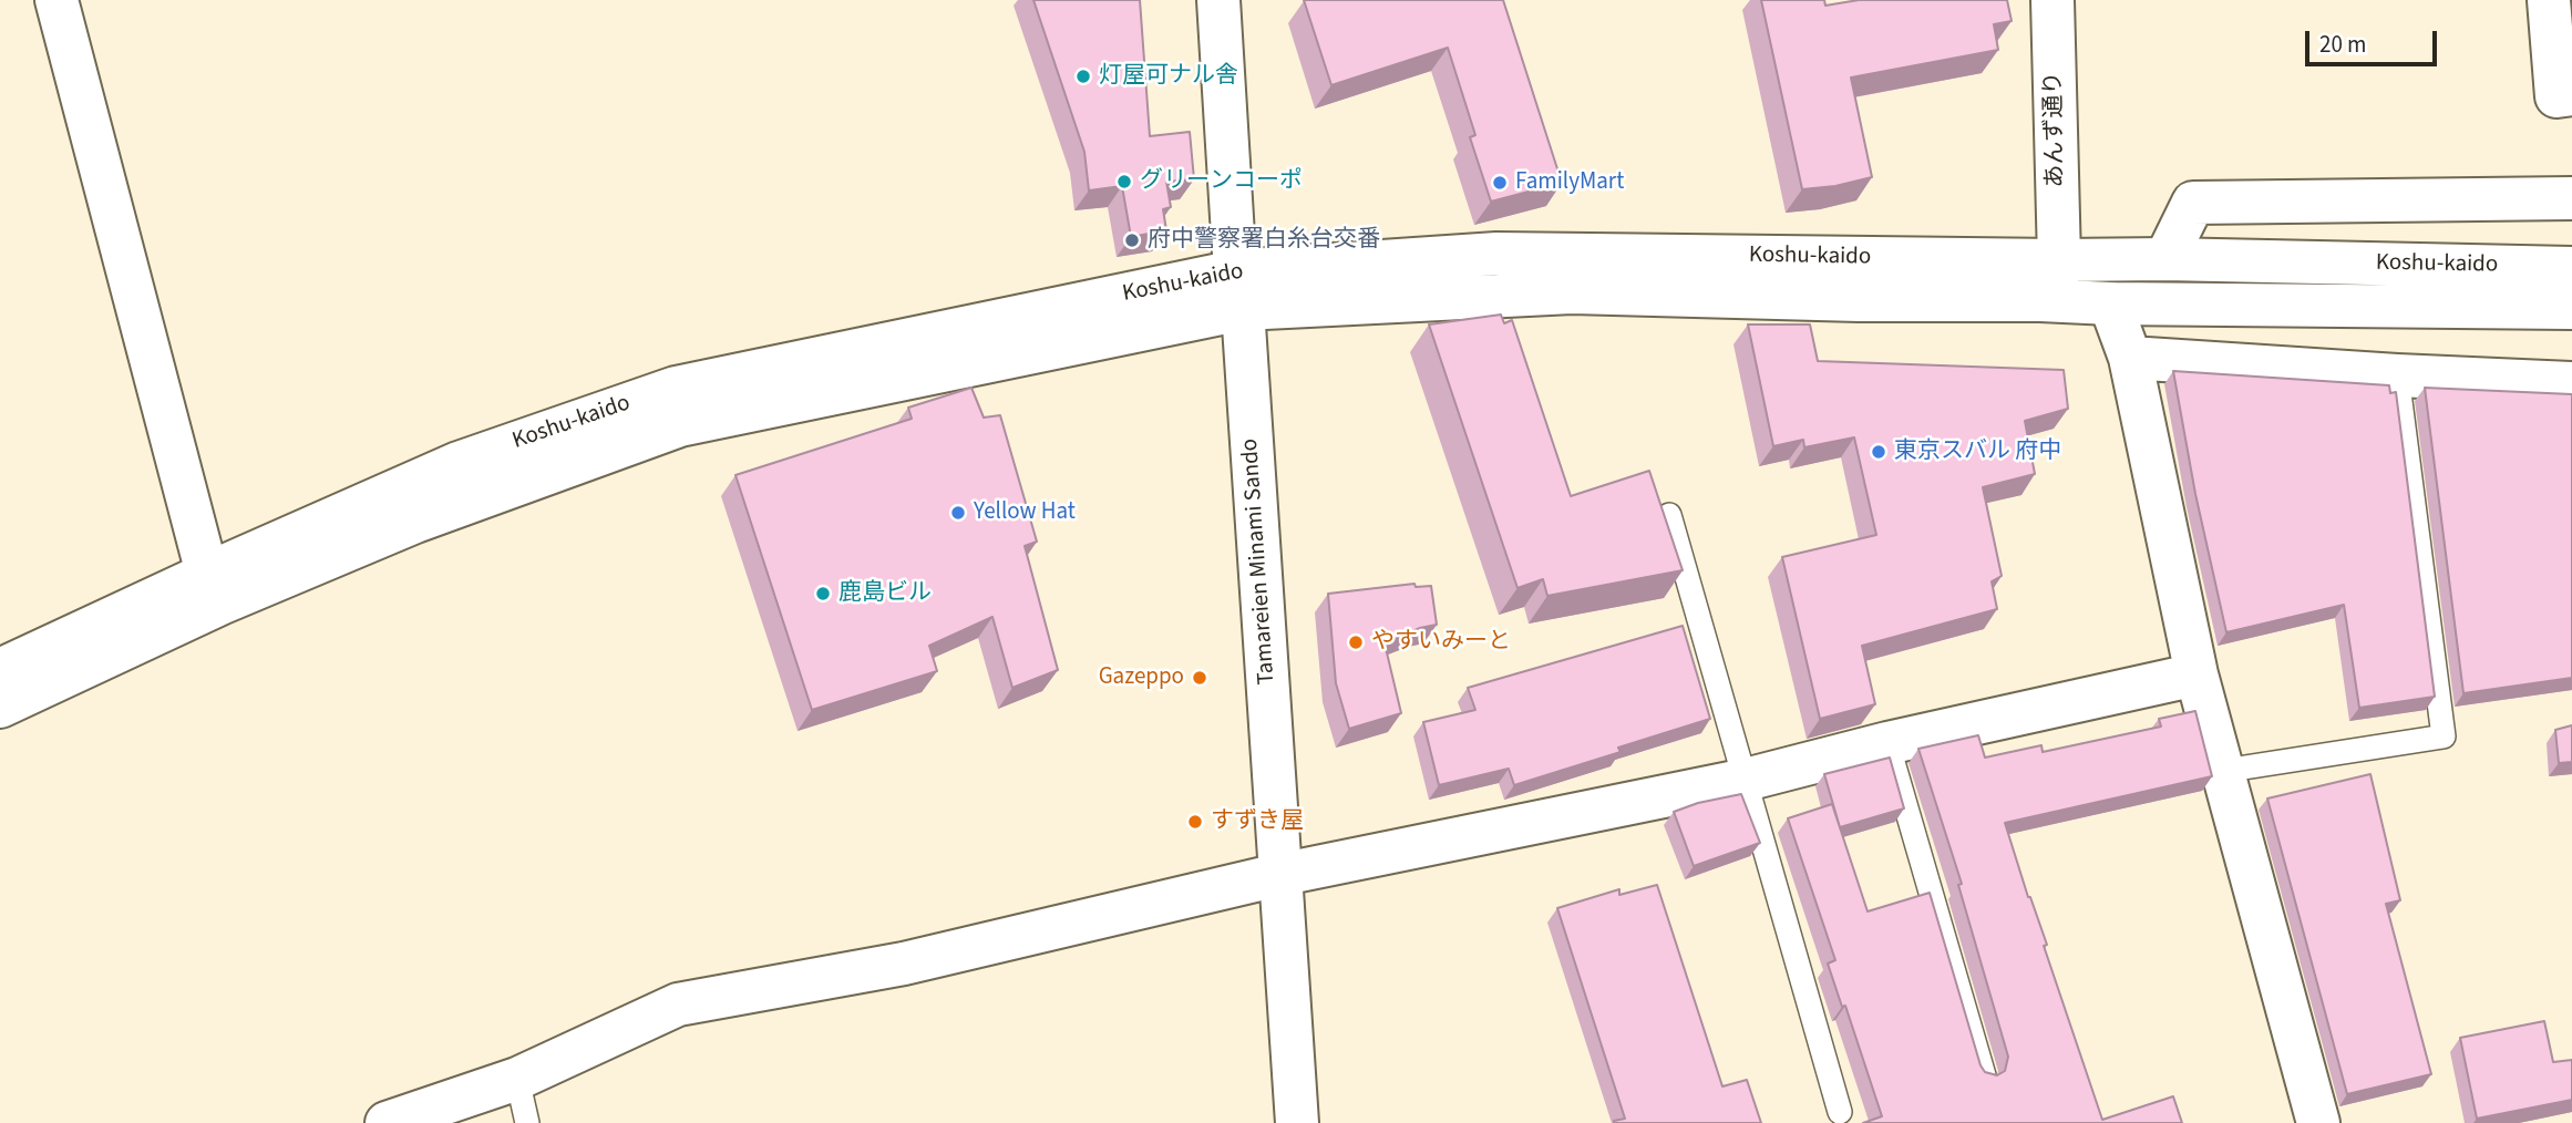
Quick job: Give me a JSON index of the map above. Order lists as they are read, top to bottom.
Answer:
{
  "streets": {
    "main road": ["あんず通り", "Koshu-kaido", "Tamareien Minami Sando"]
  },
  "crossings": [
    ["あんず通り", "Koshu-kaido"],
    ["Koshu-kaido", "Tamareien Minami Sando"]
  ],
  "places": [
    "灯屋可ナル舎",
    "グリーンコーポ",
    "FamilyMart",
    "府中警察署白糸台交番",
    "東京スバル 府中",
    "Yellow Hat",
    "鹿島ビル",
    "やすいみーと",
    "Gazeppo",
    "すずき屋"
  ],
  "scale_bar": "20 m"
}
